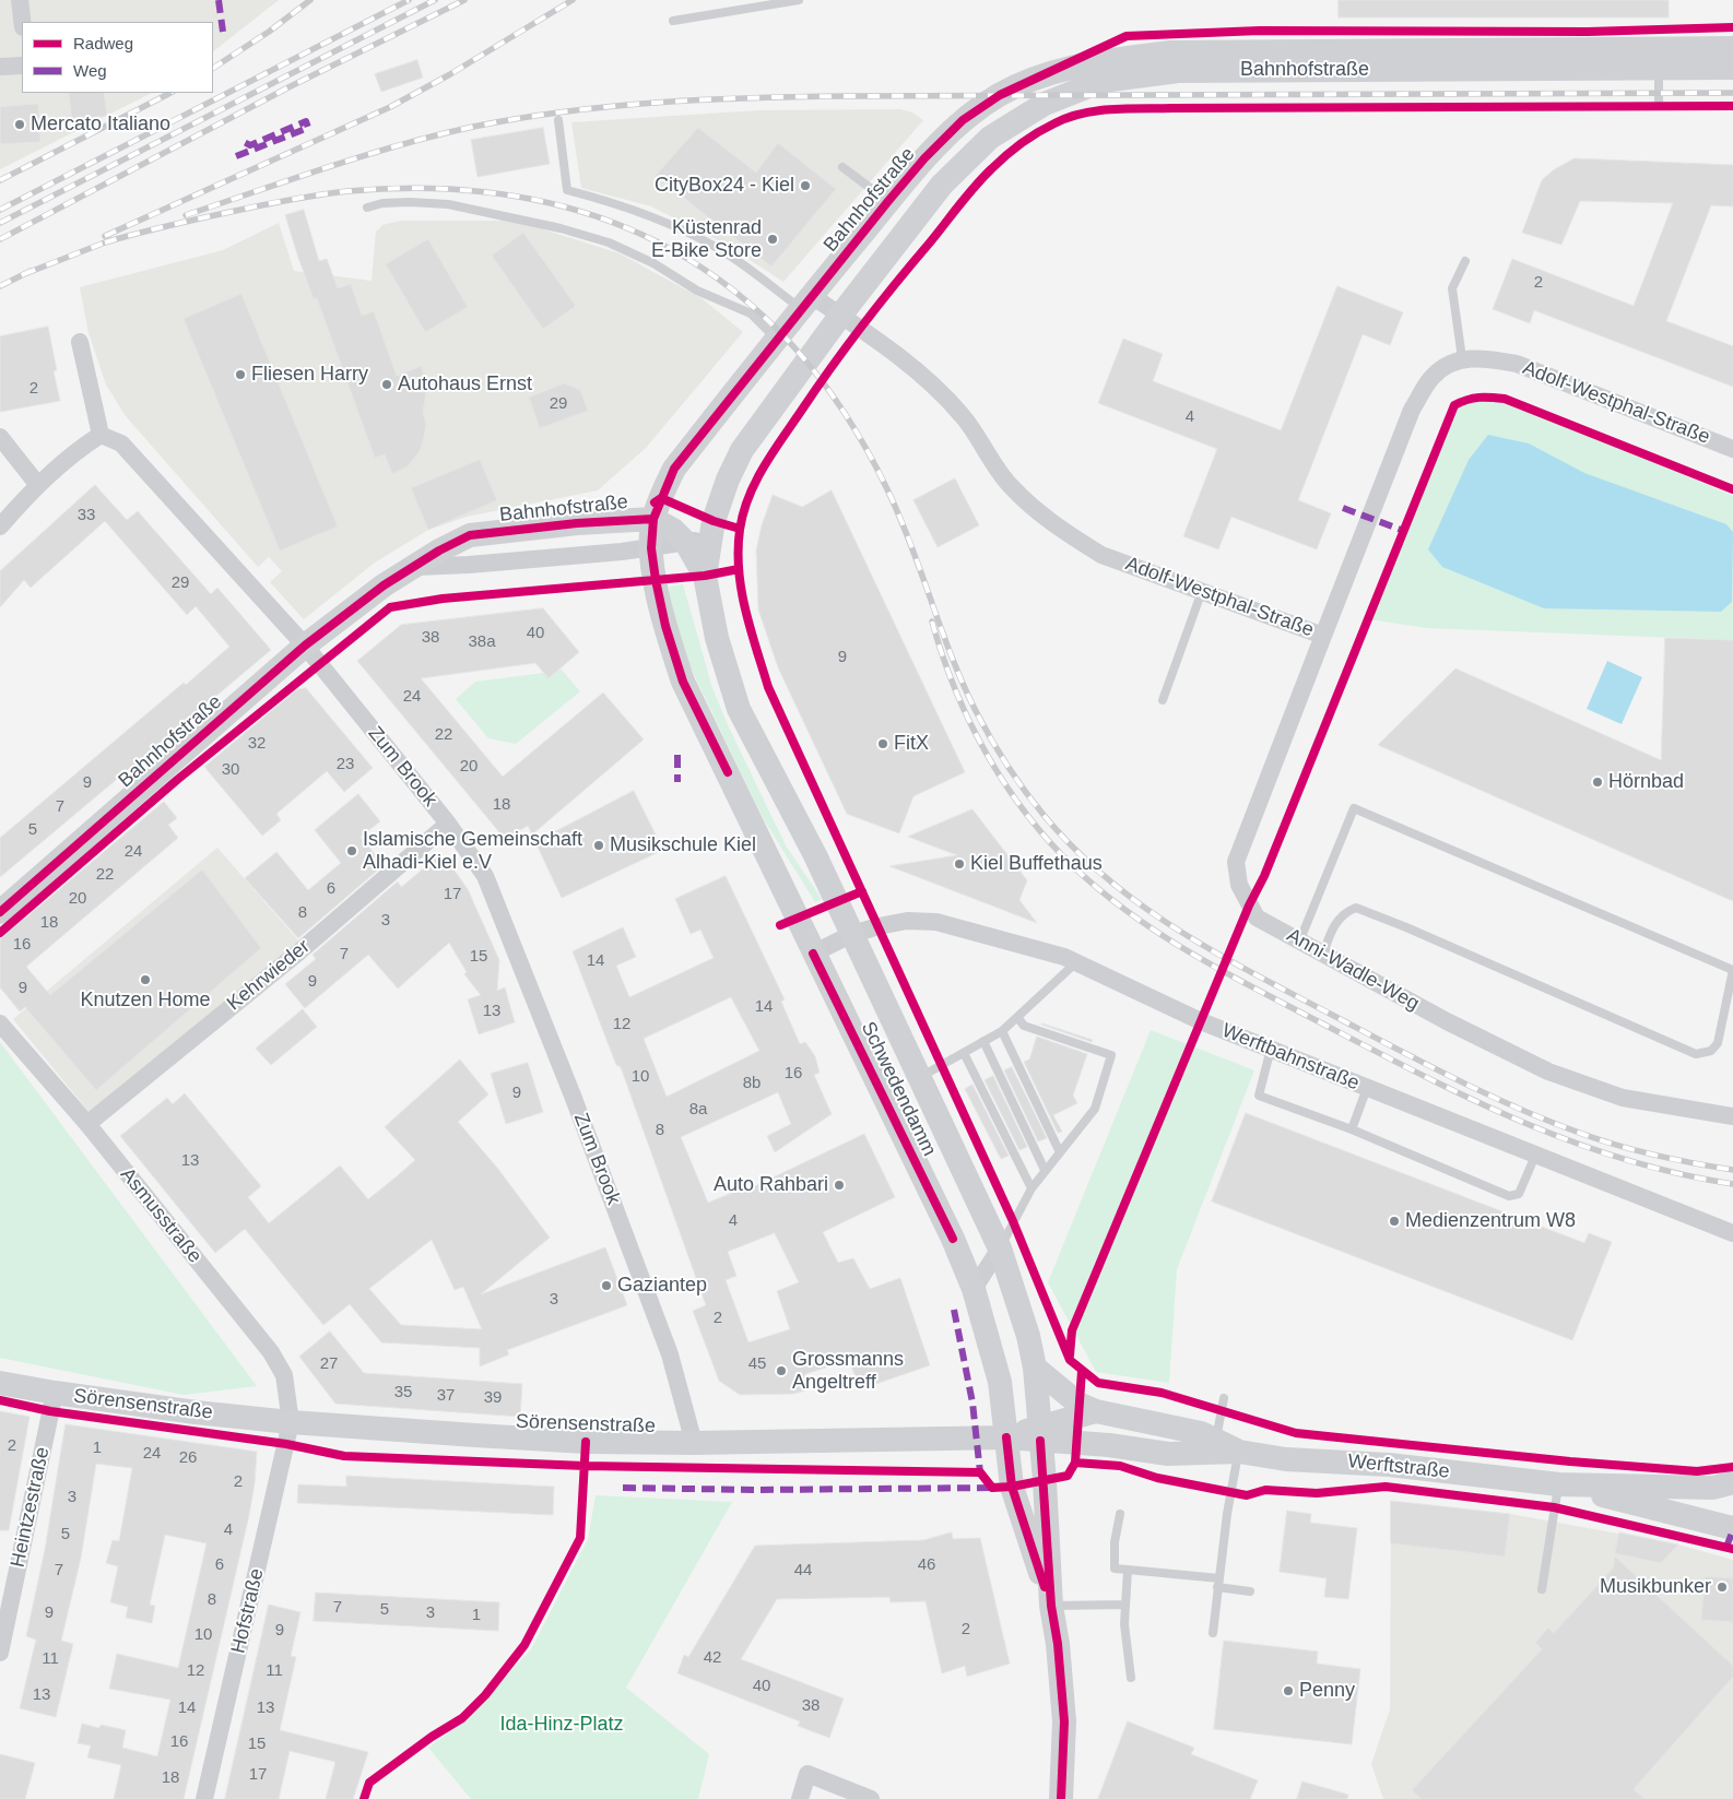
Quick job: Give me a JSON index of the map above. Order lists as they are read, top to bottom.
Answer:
{
  "streets": {
    "main road": [
      "Bahnhofstraße",
      "Schwedendamm",
      "Sörensenstraße",
      "Werftstraße"
    ],
    "street": [
      "Adolf-Westphal-Straße",
      "Zum Brook",
      "Anni-Wadle-Weg",
      "Kehrwieder",
      "Werftbahnstraße",
      "Asmusstraße",
      "Heintzestraße",
      "Hofstraße"
    ]
  },
  "crossings": [
    ["Bahnhofstraße", "Adolf-Westphal-Straße"],
    ["Bahnhofstraße", "Zum Brook"],
    ["Bahnhofstraße", "Schwedendamm"],
    ["Adolf-Westphal-Straße", "Anni-Wadle-Weg"],
    ["Zum Brook", "Kehrwieder"],
    ["Zum Brook", "Sörensenstraße"],
    ["Kehrwieder", "Asmusstraße"],
    ["Werftbahnstraße", "Schwedendamm"],
    ["Schwedendamm", "Sörensenstraße"],
    ["Schwedendamm", "Werftstraße"],
    ["Asmusstraße", "Sörensenstraße"],
    ["Asmusstraße", "Hofstraße"],
    ["Sörensenstraße", "Werftstraße"],
    ["Sörensenstraße", "Heintzestraße"],
    ["Sörensenstraße", "Hofstraße"]
  ],
  "parks": ["Ida-Hinz-Platz"],
  "places": [
    "Mercato Italiano",
    "CityBox24 - Kiel",
    "Küstenrad E-Bike Store",
    "Fliesen Harry",
    "Autohaus Ernst",
    "FitX",
    "Hörnbad",
    "Musikschule Kiel",
    "Islamische Gemeinschaft Alhadi-Kiel e.V",
    "Kiel Buffethaus",
    "Knutzen Home",
    "Auto Rahbari",
    "Medienzentrum W8",
    "Gaziantep",
    "Grossmanns Angeltreff",
    "Musikbunker",
    "Penny"
  ],
  "house_numbers": [
    "2",
    "2",
    "29",
    "4",
    "33",
    "29",
    "40",
    "38",
    "38a",
    "9",
    "24",
    "22",
    "32",
    "23",
    "20",
    "30",
    "9",
    "18",
    "7",
    "5",
    "24",
    "22",
    "6",
    "17",
    "20",
    "8",
    "3",
    "18",
    "16",
    "7",
    "15",
    "14",
    "9",
    "9",
    "14",
    "13",
    "12",
    "16",
    "10",
    "8b",
    "9",
    "8a",
    "8",
    "13",
    "4",
    "3",
    "2",
    "27",
    "45",
    "35",
    "37",
    "39",
    "2",
    "1",
    "24",
    "26",
    "2",
    "3",
    "4",
    "5",
    "6",
    "46",
    "7",
    "44",
    "8",
    "7",
    "5",
    "9",
    "3",
    "1",
    "2",
    "9",
    "10",
    "42",
    "11",
    "12",
    "11",
    "40",
    "13",
    "38",
    "14",
    "13",
    "16",
    "15",
    "17",
    "18"
  ],
  "legend": ["Radweg", "Weg"]
}
